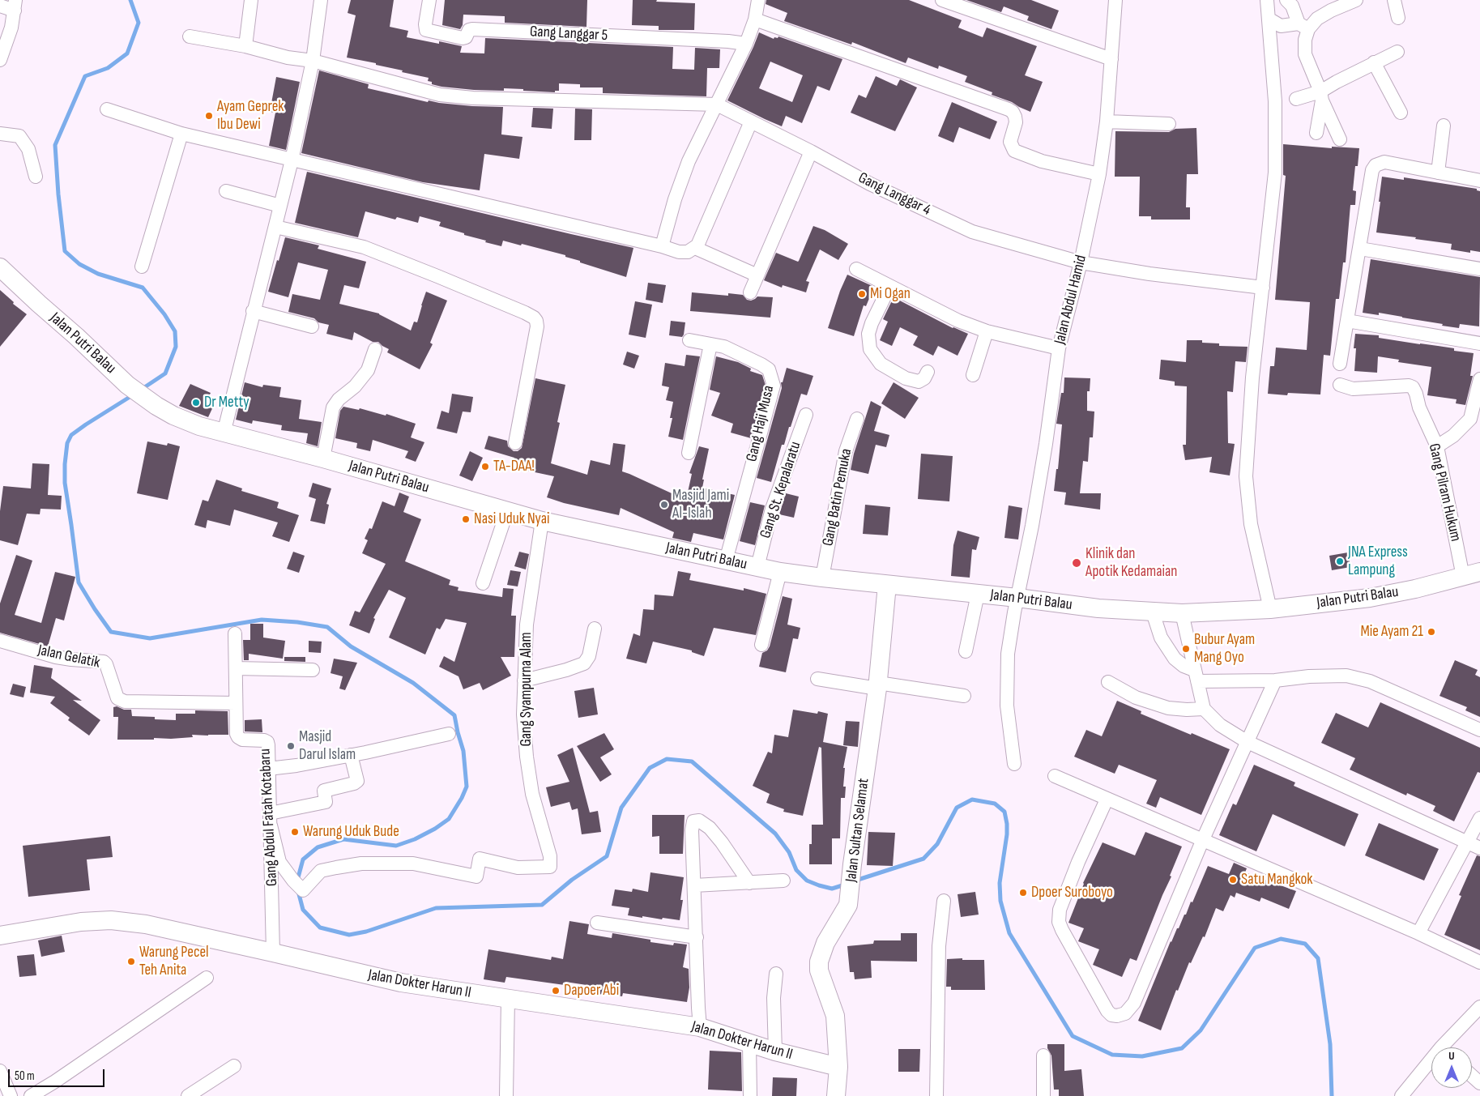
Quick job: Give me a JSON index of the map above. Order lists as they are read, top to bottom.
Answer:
{
  "streets": {
    "main road": ["Jalan Putri Balau", "Jalan Sultan Selamat", "Jalan Dokter Harun II"],
    "street": [
      "Gang Langgar 5",
      "Gang Langgar 4",
      "Jalan Abdul Hamid",
      "Gang Haji Musa",
      "Gang St. Kepalaratu",
      "Gang Pilram Hukum",
      "Gang Batin Pemuka",
      "Jalan Gelatik",
      "Gang Syampurna Alam",
      "Gang Abdul Fatah Kotabaru"
    ]
  },
  "crossings": [
    ["Gang Langgar 4", "Jalan Abdul Hamid"],
    ["Jalan Abdul Hamid", "Jalan Putri Balau"],
    ["Jalan Putri Balau", "Gang Haji Musa"],
    ["Jalan Putri Balau", "Gang St. Kepalaratu"],
    ["Jalan Putri Balau", "Gang Pilram Hukum"],
    ["Jalan Putri Balau", "Gang Batin Pemuka"],
    ["Jalan Putri Balau", "Gang Syampurna Alam"],
    ["Jalan Putri Balau", "Jalan Sultan Selamat"],
    ["Jalan Gelatik", "Gang Abdul Fatah Kotabaru"],
    ["Gang Syampurna Alam", "Gang Abdul Fatah Kotabaru"],
    ["Gang Abdul Fatah Kotabaru", "Jalan Dokter Harun II"],
    ["Jalan Sultan Selamat", "Jalan Dokter Harun II"]
  ],
  "places": [
    "Ayam Geprek Ibu Dewi",
    "Mi Ogan",
    "Dr Metty",
    "TA-DAA!",
    "Masjid Jami Al-Islah",
    "Nasi Uduk Nyai",
    "JNA Express Lampung",
    "Klinik dan Apotik Kedamaian",
    "Mie Ayam 21",
    "Bubur Ayam Mang Oyo",
    "Masjid Darul Islam",
    "Warung Uduk Bude",
    "Satu Mangkok",
    "Dpoer Suroboyo",
    "Warung Pecel Teh Anita",
    "Dapoer Abi"
  ],
  "scale_bar": "50 m",
  "north": "top"
}
